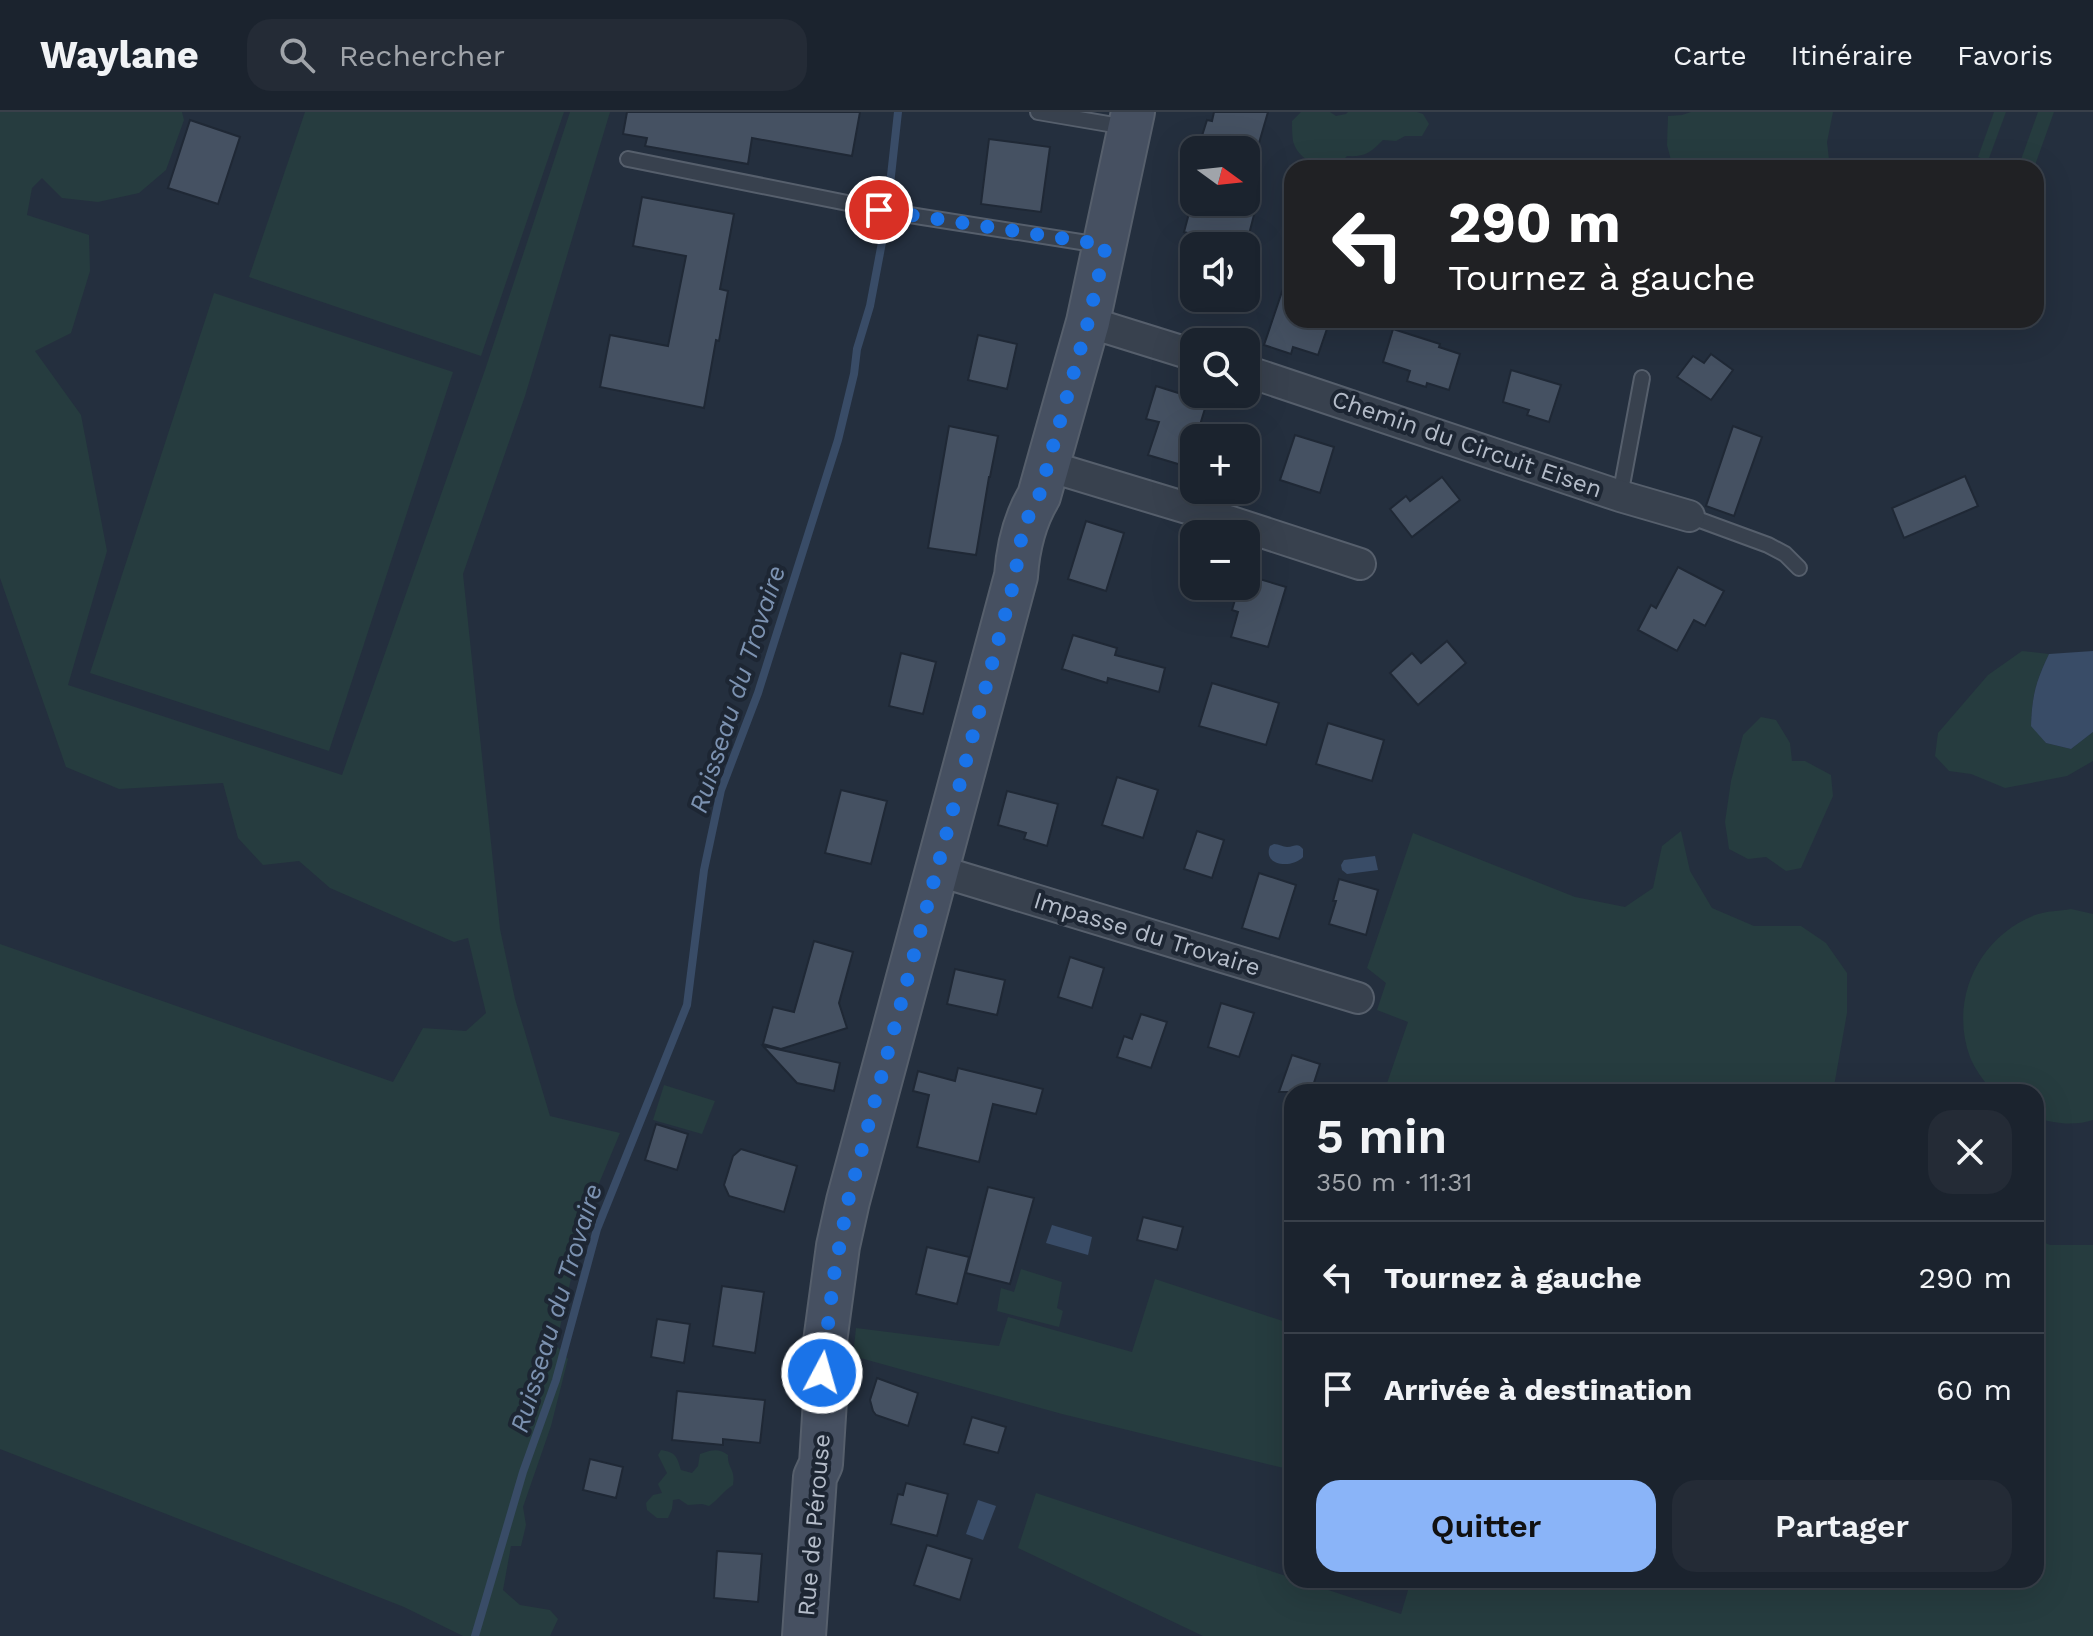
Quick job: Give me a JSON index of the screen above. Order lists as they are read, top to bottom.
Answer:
{
  "streets": {
    "street": ["Chemin du Circuit Eisen", "Impasse du Trovaire", "Rue de Pérouse"]
  },
  "crossings": [
    ["Impasse du Trovaire", "Rue de Pérouse"]
  ],
  "water": ["Ruisseau du Trovaire"],
  "north": "right",
  "page": {
    "header": "Waylane",
    "search": "Rechercher",
    "nav": ["Carte", "Itinéraire", "Favoris"],
    "map_buttons": ["+", "−"],
    "turn": ["290 m", "Tournez à gauche"],
    "heading": ["5 min", "350 m · 11:31"],
    "list": [
      {
        "name": "Tournez à gauche",
        "value": "290 m"
      },
      {
        "name": "Arrivée à destination",
        "value": "60 m"
      }
    ],
    "buttons": ["Quitter", "Partager"]
  }
}
